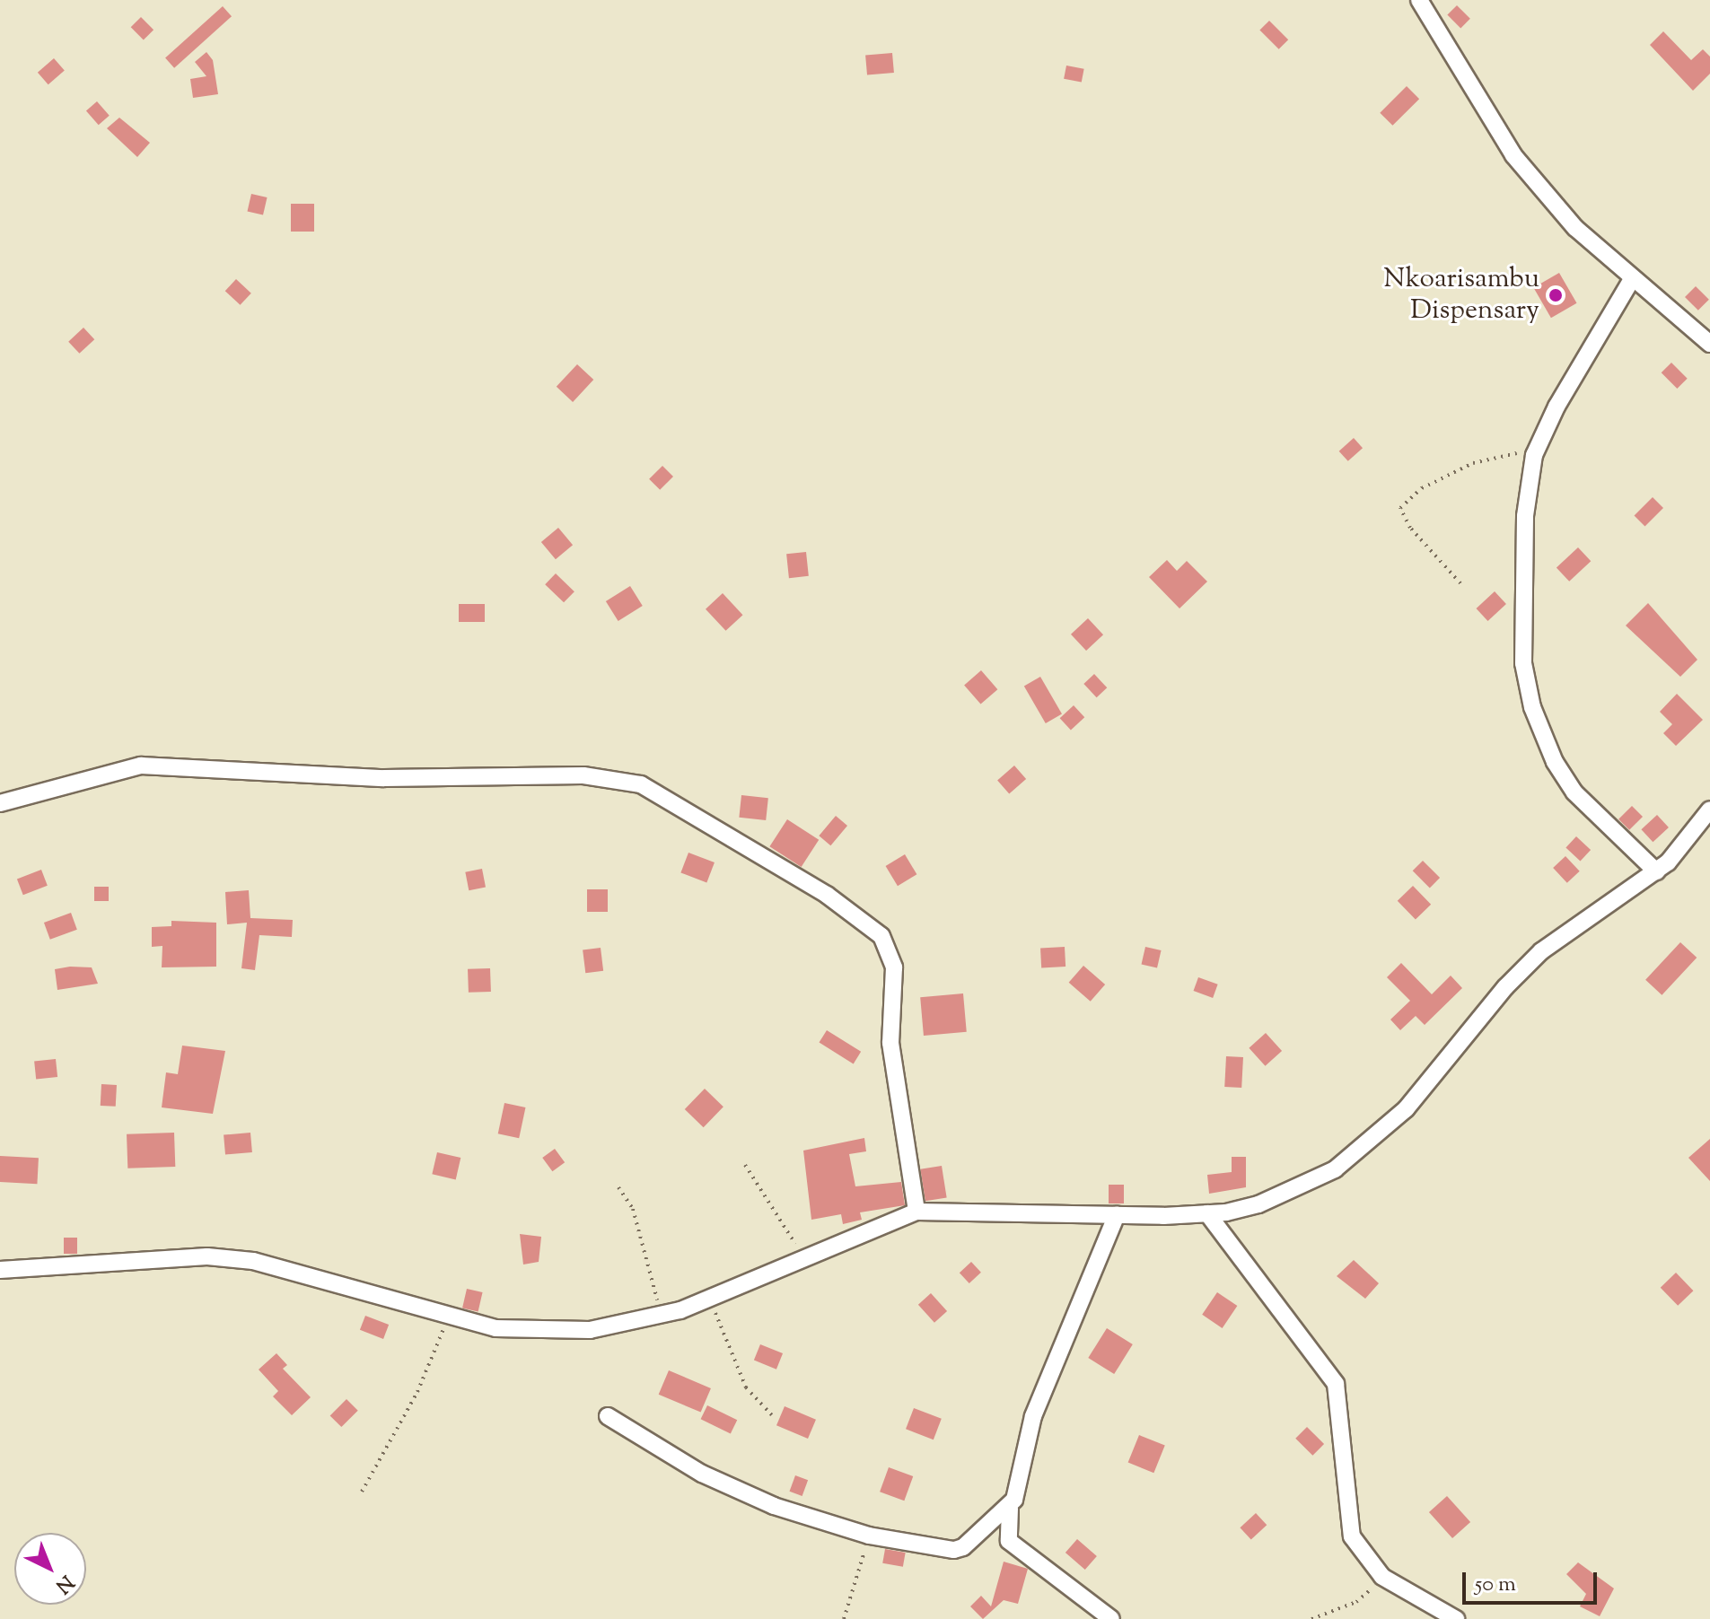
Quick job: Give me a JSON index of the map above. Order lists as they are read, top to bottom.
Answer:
{
  "places": ["Nkoarisambu Dispensary"],
  "scale_bar": "50 m",
  "north": "bottom right"
}
